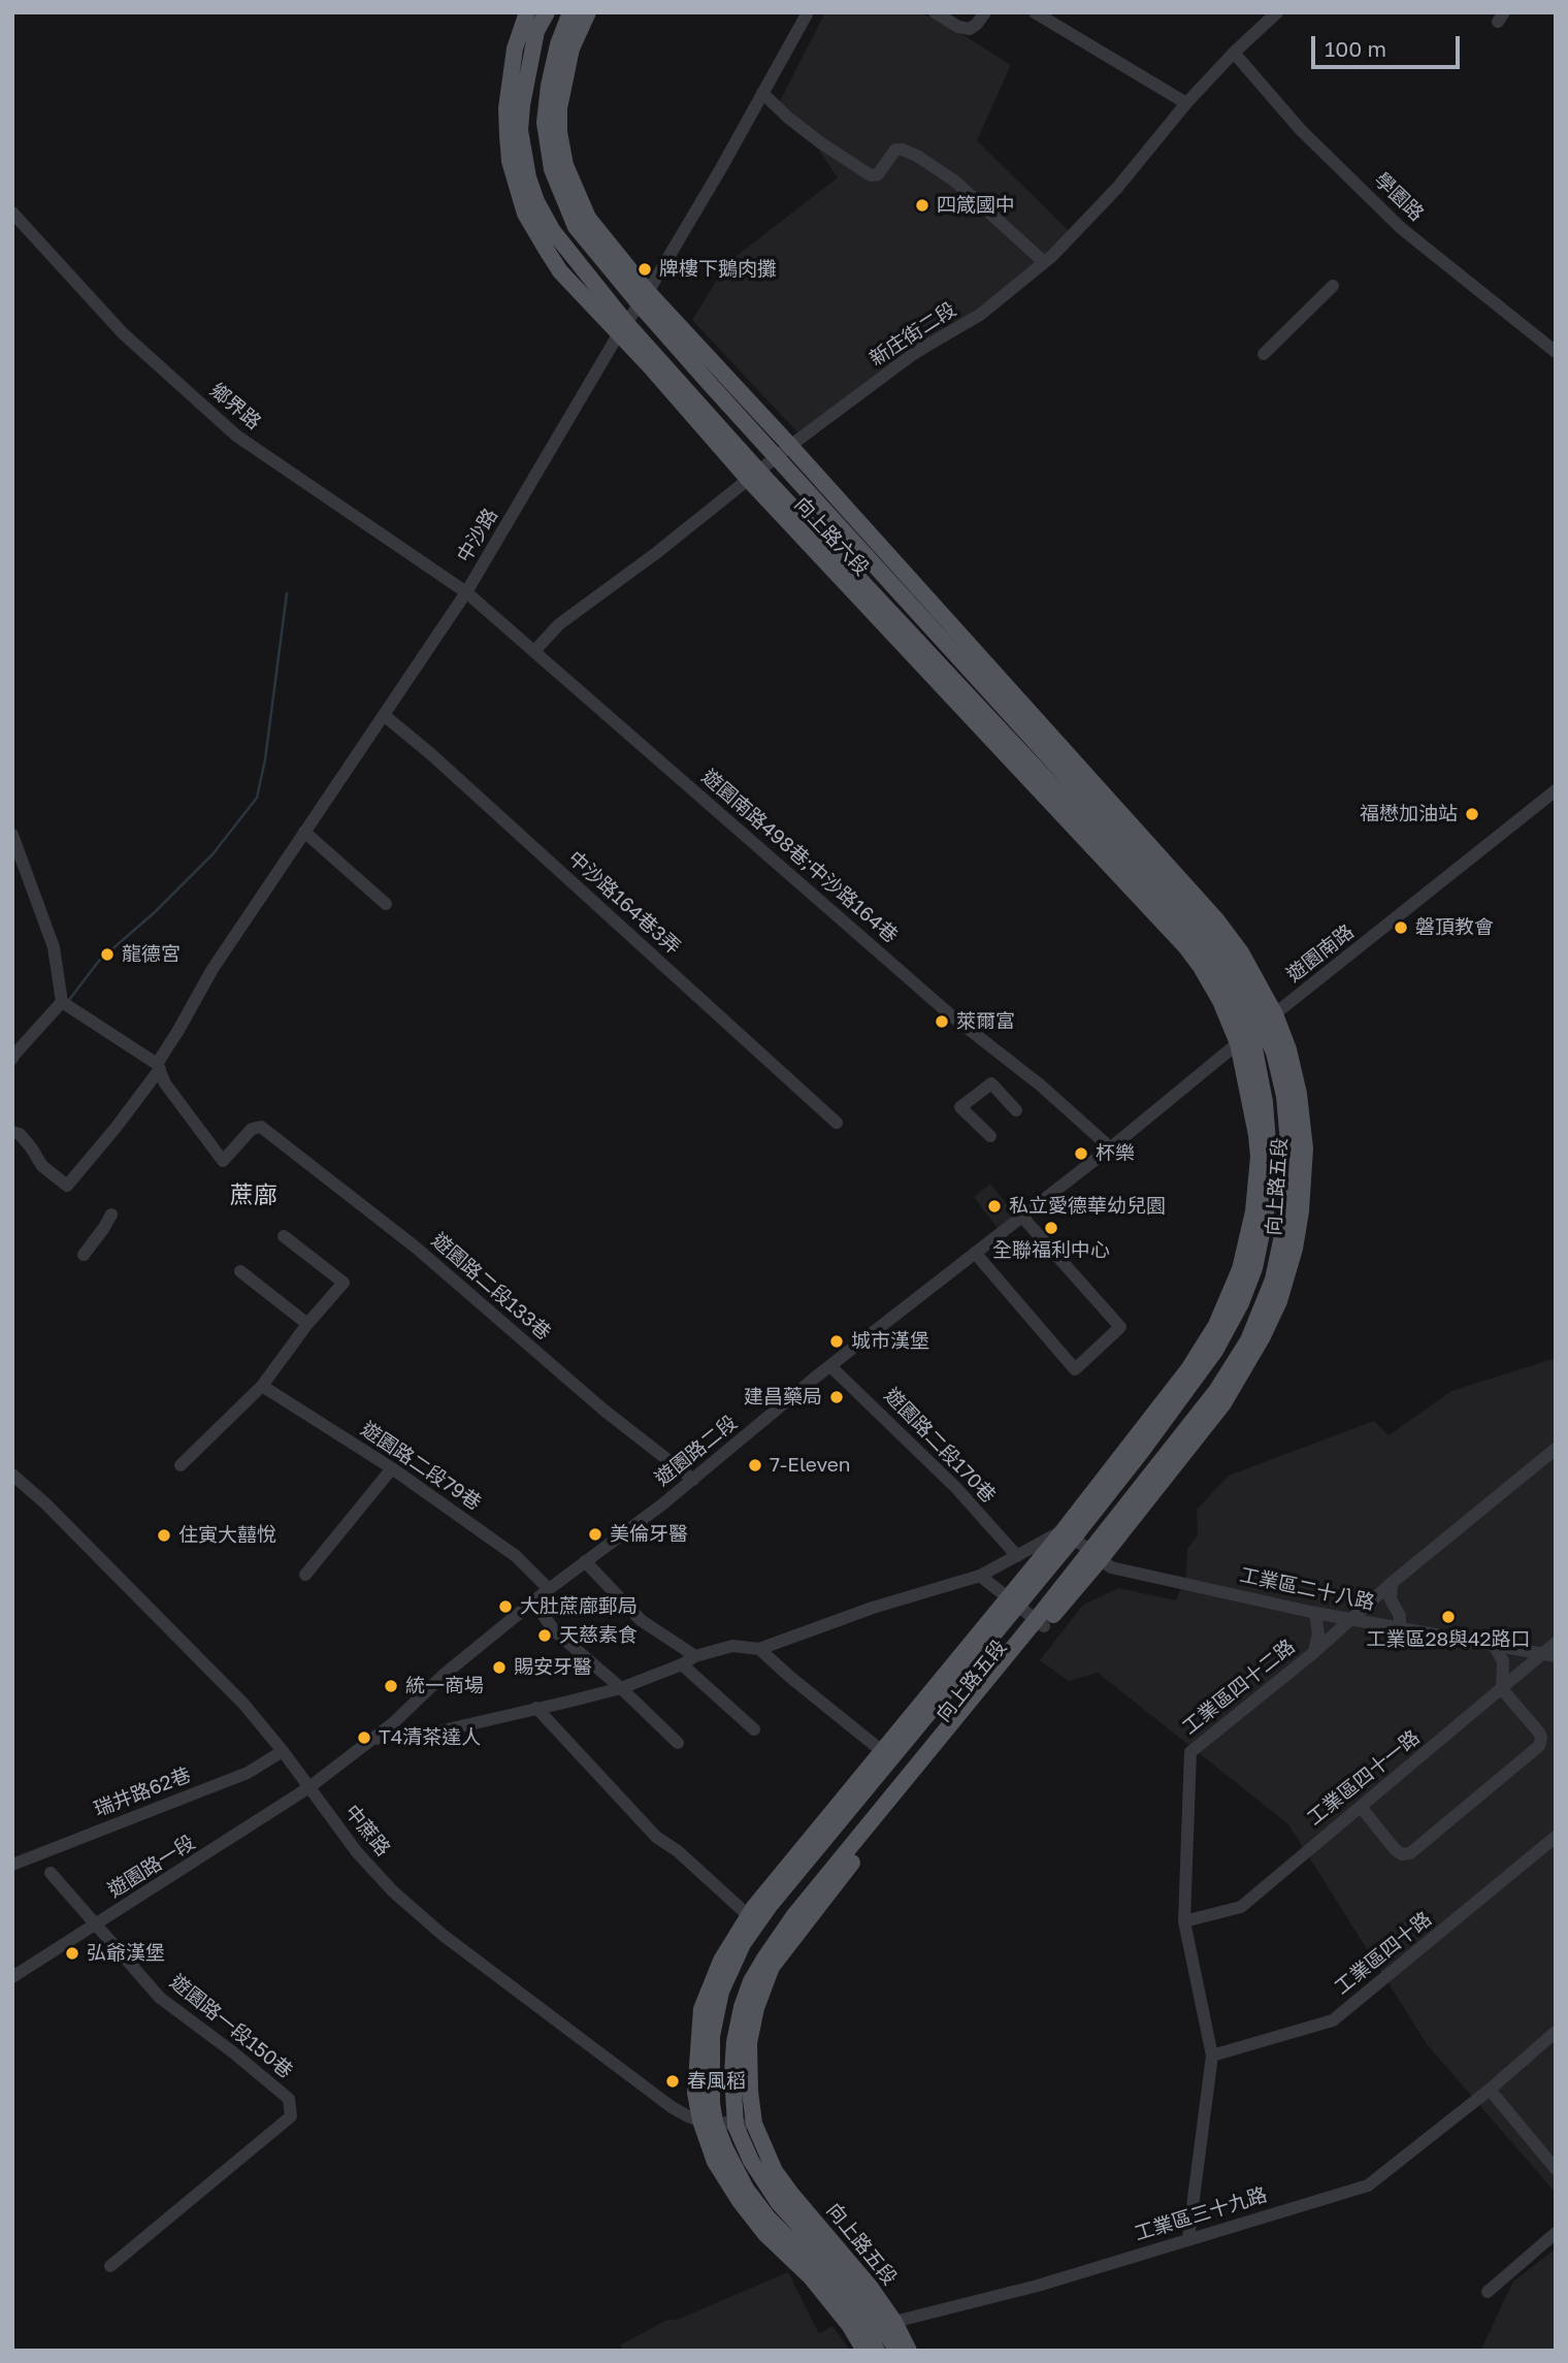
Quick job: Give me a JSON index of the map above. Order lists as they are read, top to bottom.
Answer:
{
  "streets": {
    "main road": ["向上路六段", "向上路五段"],
    "street": [
      "學園路",
      "新庄街二段",
      "鄉界路",
      "中沙路",
      "遊園南路498巷;中沙路164巷",
      "中沙路164巷3弄",
      "遊園南路",
      "遊園路二段133巷",
      "遊園路二段170巷",
      "遊園路二段",
      "遊園路二段79巷",
      "工業區二十八路",
      "工業區四十二路",
      "工業區四十一路",
      "瑞井路62巷",
      "中蔗路",
      "遊園路一段",
      "工業區四十路",
      "遊園路一段150巷",
      "工業區三十九路"
    ]
  },
  "crossings": [
    ["學園路", "新庄街二段"],
    ["新庄街二段", "向上路六段"],
    ["新庄街二段", "遊園南路498巷;中沙路164巷"],
    ["鄉界路", "中沙路"],
    ["鄉界路", "遊園南路498巷;中沙路164巷"],
    ["中沙路", "向上路六段"],
    ["中沙路", "遊園南路498巷;中沙路164巷"],
    ["中沙路", "中沙路164巷3弄"],
    ["中沙路", "遊園路二段133巷"],
    ["向上路六段", "遊園南路"],
    ["向上路六段", "向上路五段"],
    ["遊園南路498巷;中沙路164巷", "遊園南路"],
    ["遊園南路498巷;中沙路164巷", "遊園路二段"],
    ["遊園南路", "向上路五段"],
    ["遊園南路", "遊園路二段"],
    ["向上路五段", "工業區二十八路"],
    ["向上路五段", "中蔗路"],
    ["向上路五段", "工業區三十九路"],
    ["遊園路二段133巷", "遊園路二段"],
    ["遊園路二段170巷", "遊園路二段"],
    ["遊園路二段", "遊園路二段79巷"],
    ["遊園路二段", "中蔗路"],
    ["遊園路二段", "遊園路一段"],
    ["工業區二十八路", "工業區四十二路"],
    ["工業區二十八路", "工業區四十一路"],
    ["工業區四十二路", "工業區四十一路"],
    ["工業區四十二路", "工業區四十路"],
    ["工業區四十二路", "工業區三十九路"],
    ["瑞井路62巷", "中蔗路"],
    ["中蔗路", "遊園路一段"],
    ["遊園路一段", "遊園路一段150巷"]
  ],
  "districts": ["蔗廍"],
  "places": [
    "四箴國中",
    "牌樓下鵝肉攤",
    "福懋加油站",
    "磐頂教會",
    "龍德宮",
    "萊爾富",
    "杯樂",
    "私立愛德華幼兒園",
    "全聯福利中心",
    "城市漢堡",
    "建昌藥局",
    "7-Eleven",
    "美倫牙醫",
    "住寅大囍悅",
    "大肚蔗廍郵局",
    "工業區28與42路口",
    "天慈素食",
    "賜安牙醫",
    "統一商場",
    "T4清茶達人",
    "弘爺漢堡",
    "春風稻"
  ],
  "scale_bar": "100 m"
}
